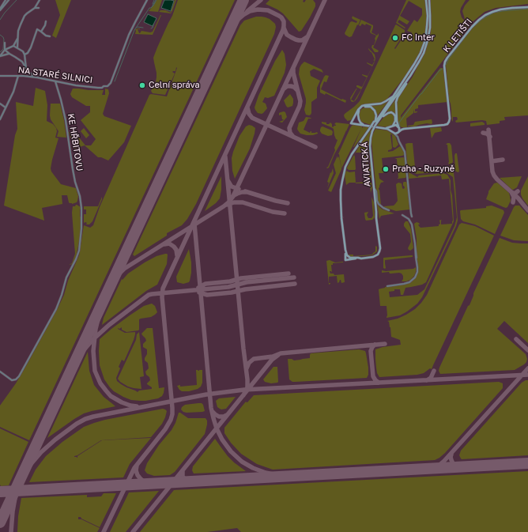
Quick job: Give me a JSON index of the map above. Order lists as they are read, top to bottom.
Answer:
{
  "streets": {
    "main road": ["K LETIŠTI", "AVIATICKÁ"],
    "street": ["NA STARÉ SILNICI", "KE HŘBITOVU"]
  },
  "crossings": [
    ["NA STARÉ SILNICI", "KE HŘBITOVU"]
  ],
  "places": ["FC Inter", "Celní správa", "Praha - Ruzyně"]
}
